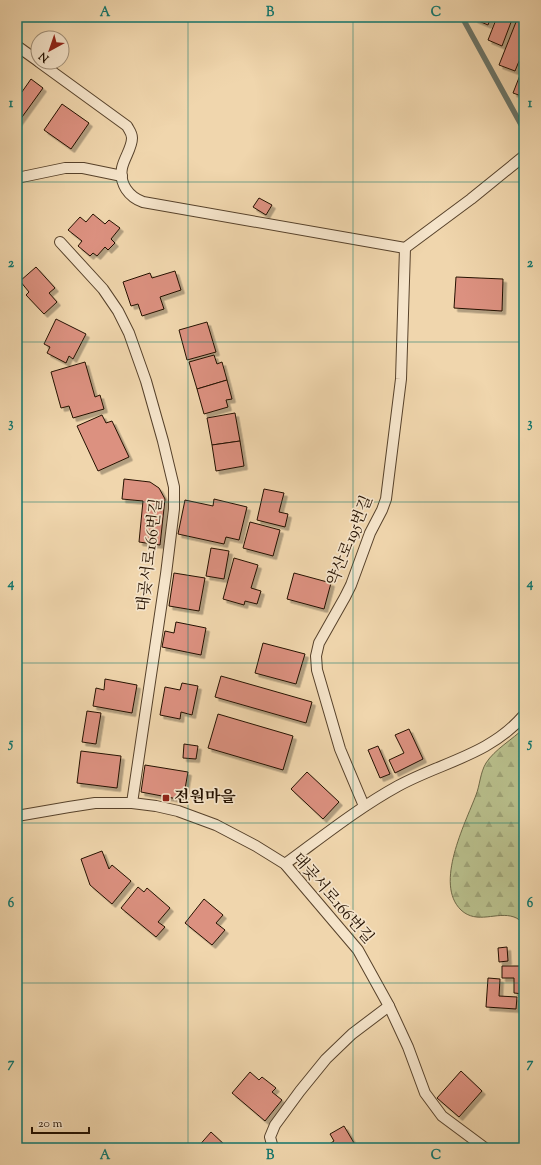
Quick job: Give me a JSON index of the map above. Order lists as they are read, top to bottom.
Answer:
{
  "streets": {
    "lane": ["약산로195번길", "대곶서로166번길"]
  },
  "places": {
    "transit": ["전원마을"]
  },
  "scale_bar": "20 m",
  "north": "bottom left",
  "grid": {
    "columns": ["A", "B", "C"],
    "rows": [
      "1",
      "2",
      "3",
      "4",
      "5",
      "6",
      "7"
    ]
  }
}
